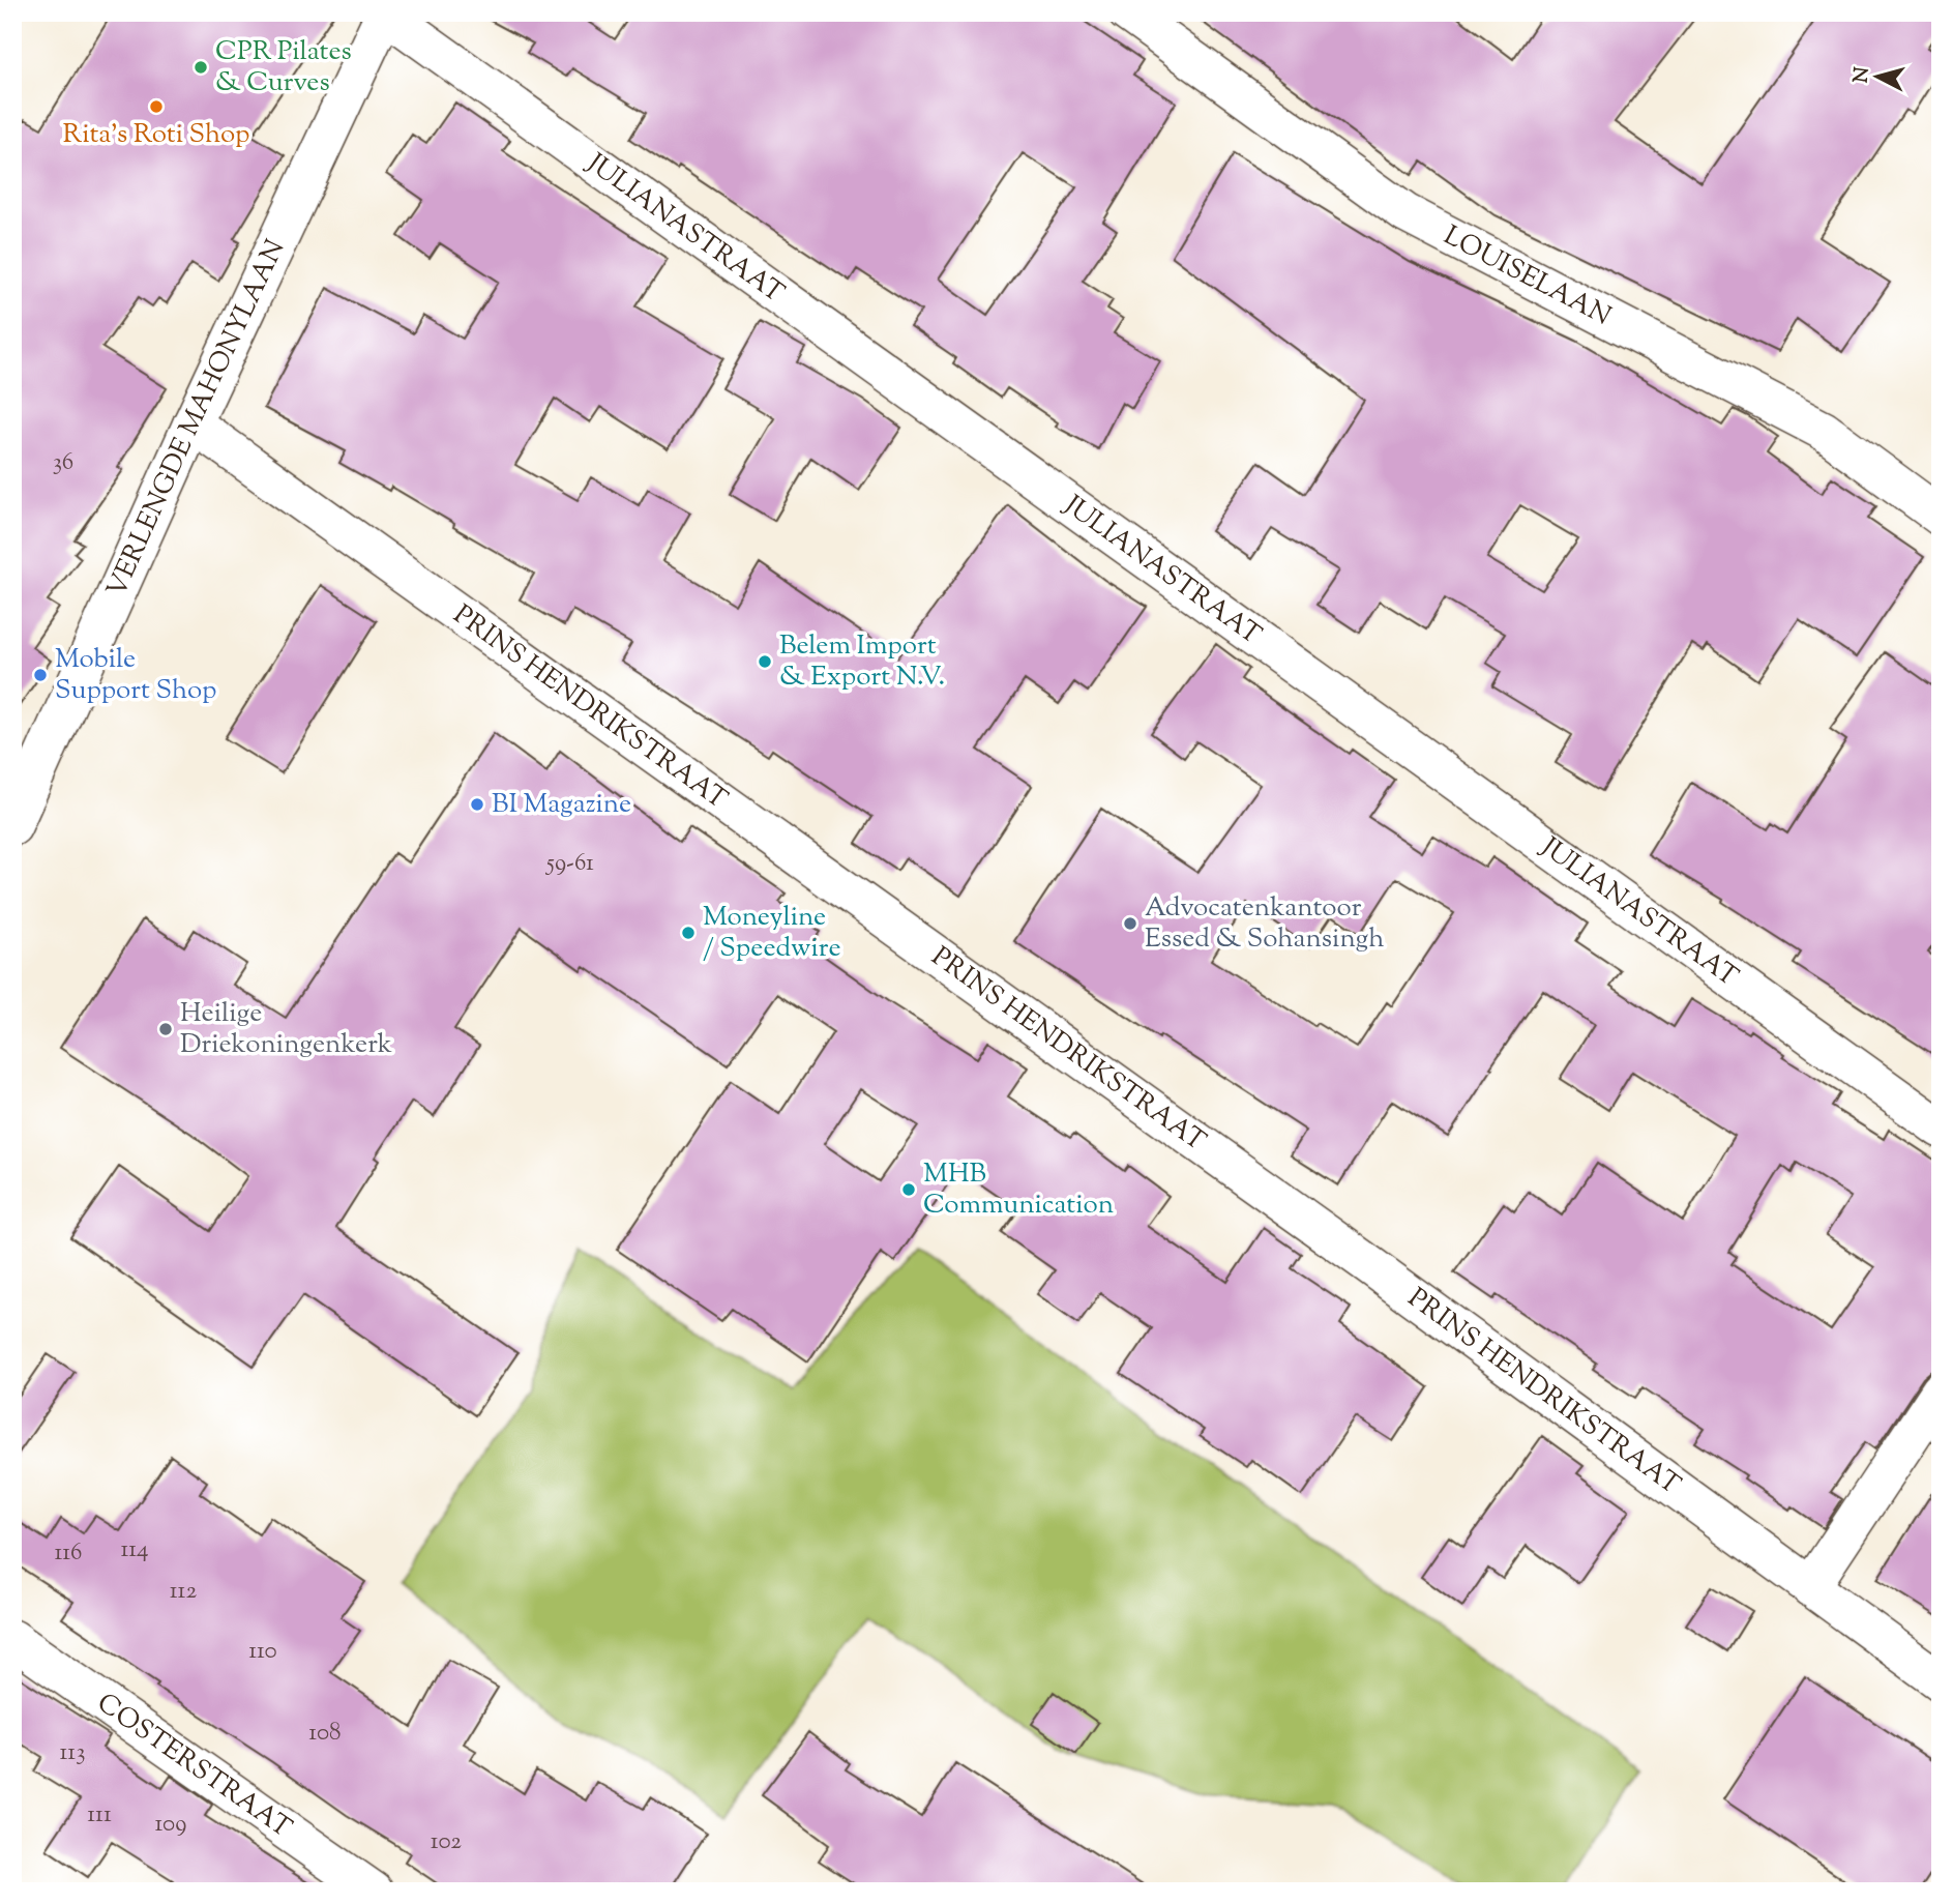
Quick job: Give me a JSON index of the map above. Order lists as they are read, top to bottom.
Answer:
{
  "streets": {
    "street": [
      "JULIANASTRAAT",
      "LOUISELAAN",
      "VERLENGDE MAHONYLAAN",
      "PRINS HENDRIKSTRAAT",
      "COSTERSTRAAT"
    ]
  },
  "crossings": [
    ["JULIANASTRAAT", "VERLENGDE MAHONYLAAN"],
    ["VERLENGDE MAHONYLAAN", "PRINS HENDRIKSTRAAT"]
  ],
  "places": [
    "CPR Pilates & Curves",
    "Rita's Roti Shop",
    "Belem Import & Export N.V.",
    "Mobile Support Shop",
    "BI Magazine",
    "Advocatenkantoor Essed & Sohansingh",
    "Moneyline / Speedwire",
    "Heilige Driekoningenkerk",
    "MHB Communication"
  ],
  "house_numbers": [
    "36",
    "59-61",
    "114",
    "116",
    "112",
    "110",
    "108",
    "113",
    "111",
    "109",
    "102"
  ],
  "north": "left"
}
